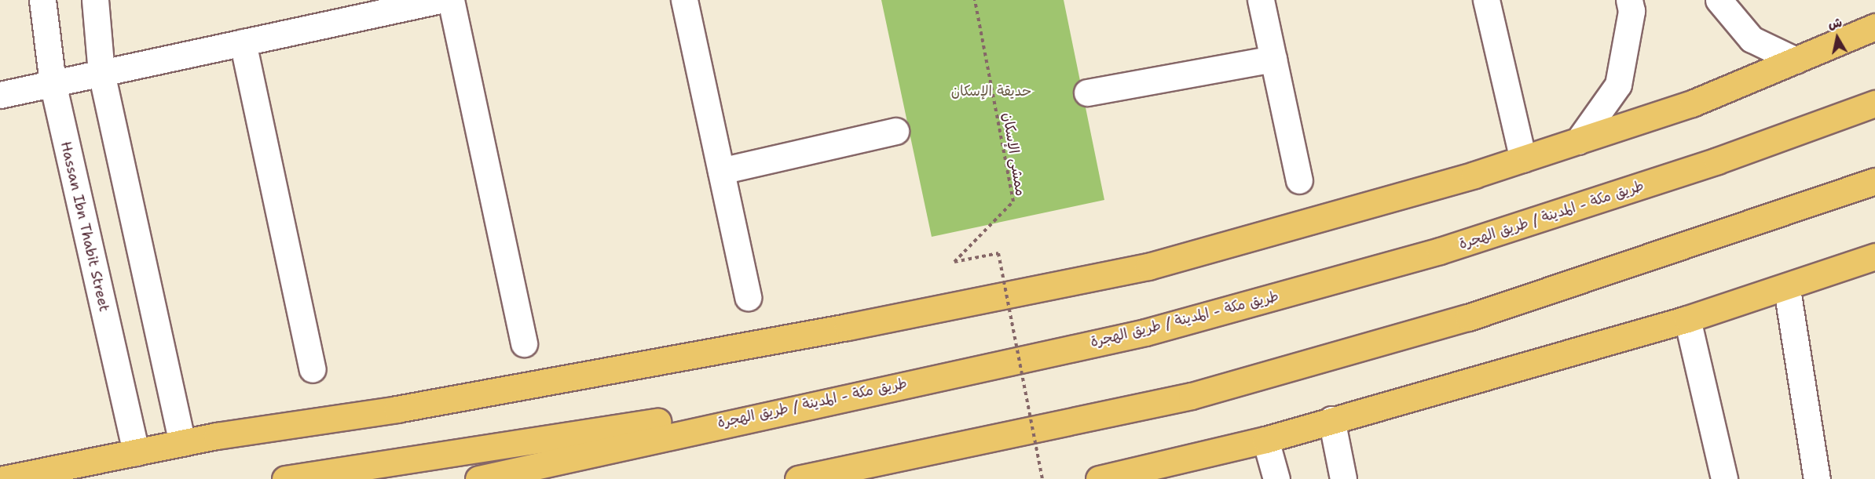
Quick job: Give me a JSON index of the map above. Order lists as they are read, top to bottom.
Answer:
{
  "streets": {
    "main road": ["طريق مكة - المدينة / طريق الهجرة"],
    "street": ["Hassan Ibn Thabit Street"],
    "path": ["ممشى الإسكان"]
  },
  "parks": ["حديقة الإسكان"],
  "north": "top"
}
